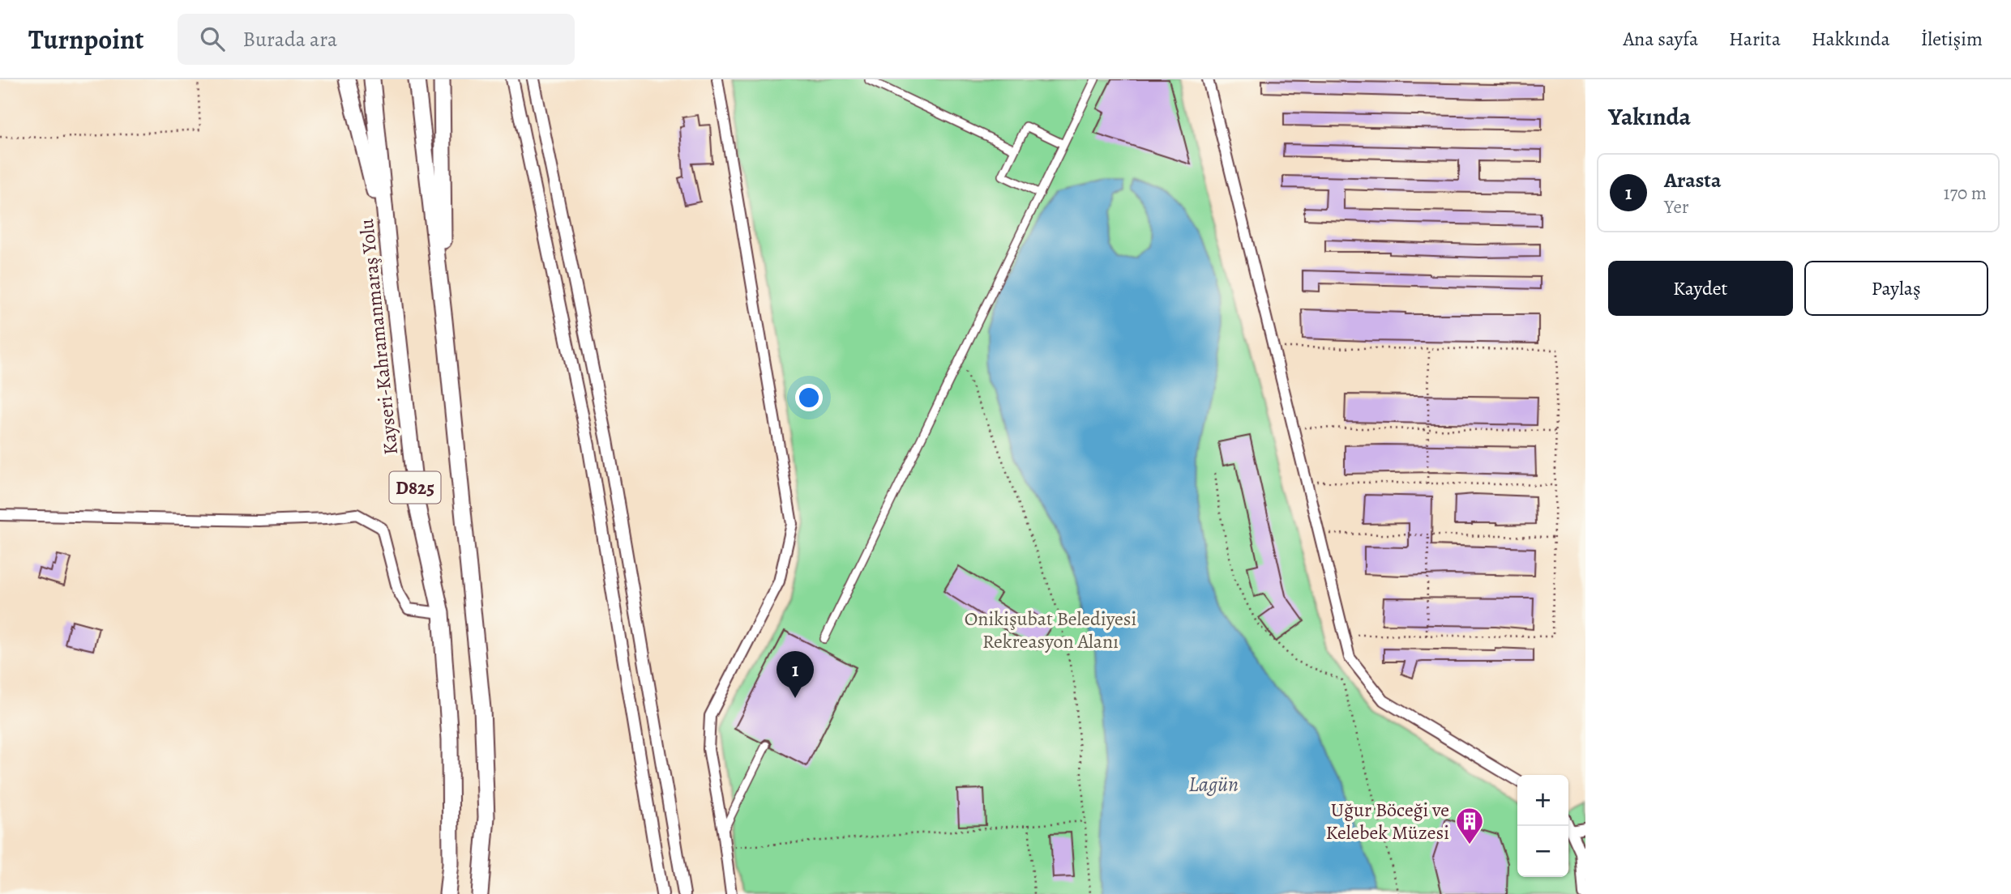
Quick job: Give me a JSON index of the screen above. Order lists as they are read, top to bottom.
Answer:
{
  "streets": {
    "highway": ["Kayseri-Kahramanmaraş Yolu", "D825"]
  },
  "water": ["Lagün"],
  "parks": ["Onikişubat Belediyesi Rekreasyon Alanı"],
  "places": {
    "building": ["Uğur Böceği ve Kelebek Müzesi"]
  },
  "page": {
    "header": "Turnpoint",
    "search": "Burada ara",
    "nav": [
      "Ana sayfa",
      "Harita",
      "Hakkında",
      "İletişim"
    ],
    "heading": "Yakında",
    "list": [
      {
        "mark": "1",
        "name": "Arasta",
        "note": "Yer",
        "value": "170 m"
      }
    ],
    "buttons": ["Kaydet", "Paylaş"],
    "pins": "1",
    "map_buttons": ["+", "−"]
  }
}
